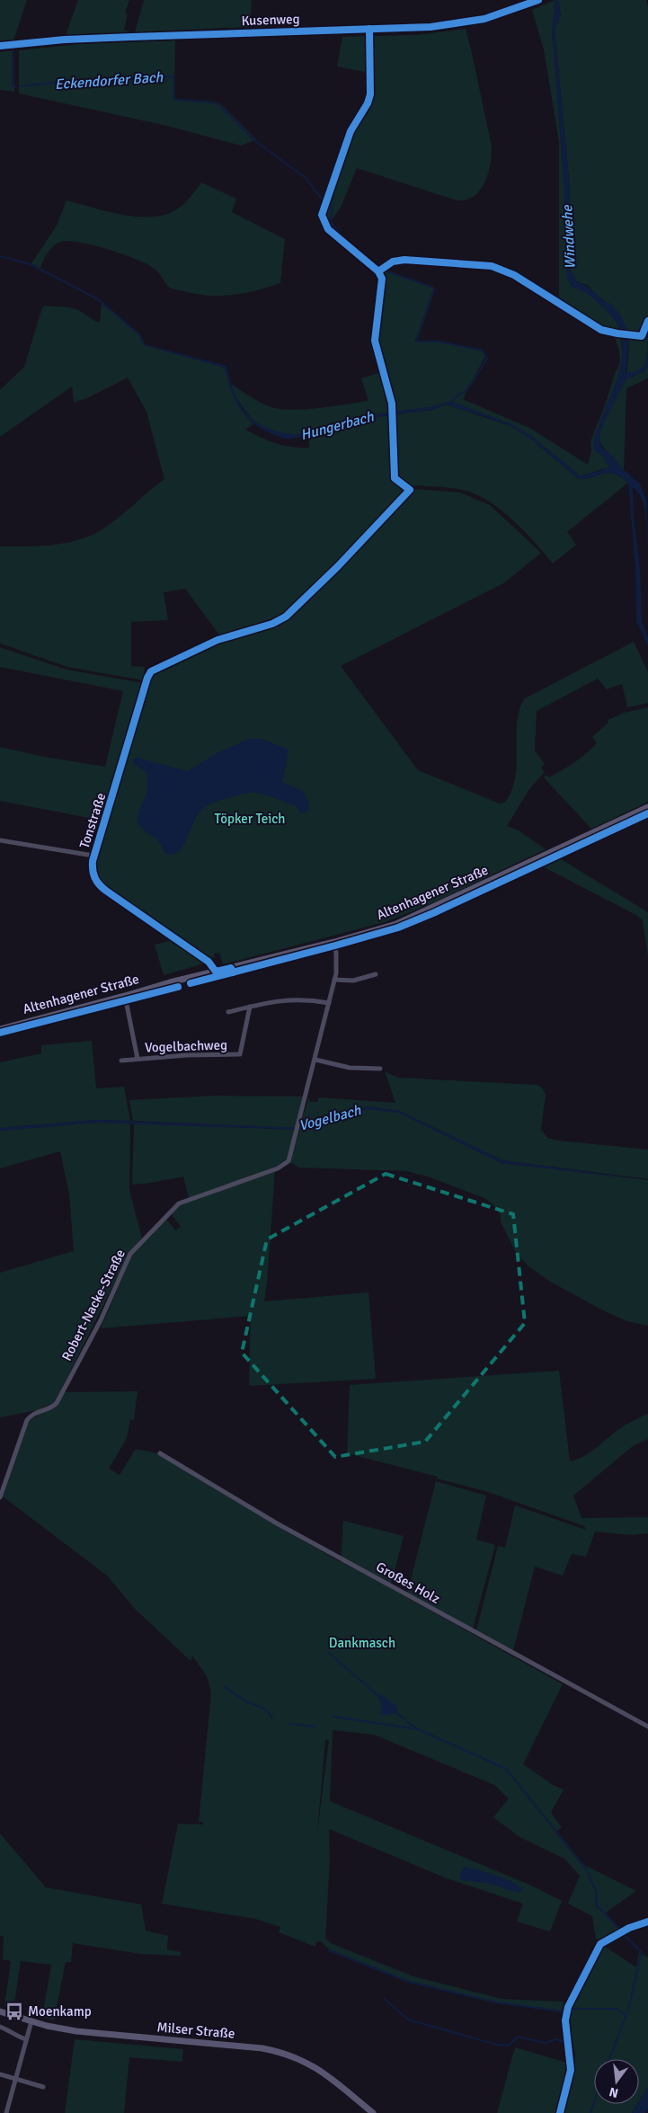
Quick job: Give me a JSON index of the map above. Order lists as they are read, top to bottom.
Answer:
{
  "streets": {
    "main road": ["Altenhagener Straße", "Milser Straße"],
    "street": [
      "Kusenweg",
      "Tonstraße",
      "Vogelbachweg",
      "Robert-Nacke-Straße",
      "Großes Holz"
    ]
  },
  "crossings": [
    ["Tonstraße", "Altenhagener Straße"],
    ["Altenhagener Straße", "Vogelbachweg"],
    ["Altenhagener Straße", "Robert-Nacke-Straße"]
  ],
  "water": [
    "Eckendorfer Bach",
    "Windwehe",
    "Hungerbach",
    "Vogelbach"
  ],
  "parks": ["Töpker Teich", "Dankmasch"],
  "places": {
    "bus stop": ["Moenkamp"]
  },
  "north": "bottom"
}
